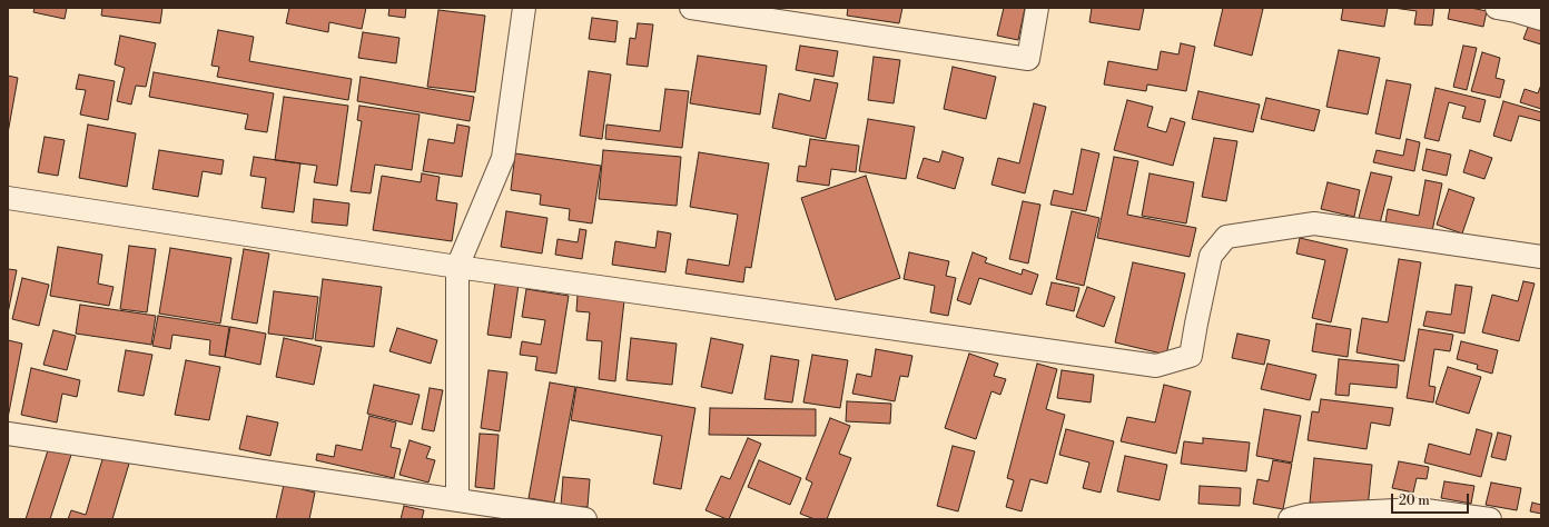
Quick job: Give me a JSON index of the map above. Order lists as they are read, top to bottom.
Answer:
{
  "scale_bar": "20 m"
}
